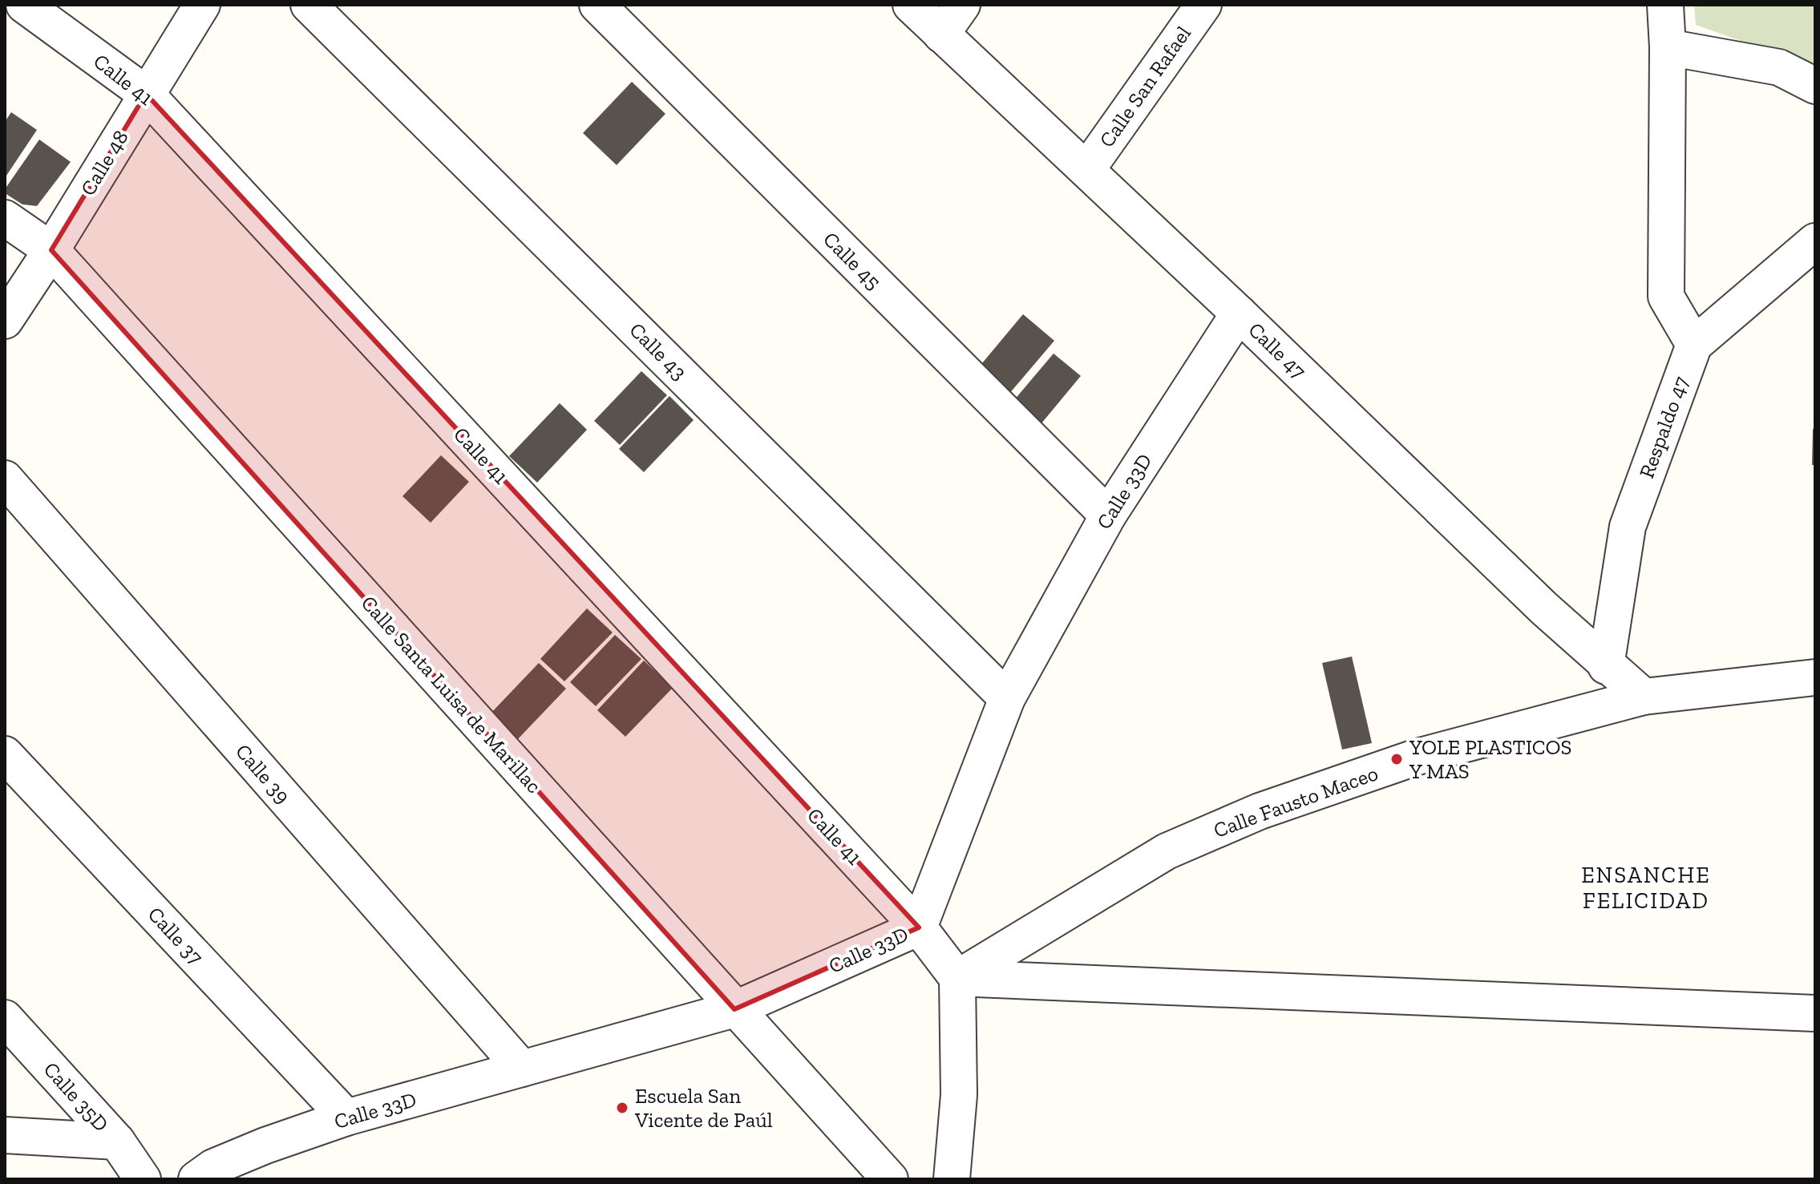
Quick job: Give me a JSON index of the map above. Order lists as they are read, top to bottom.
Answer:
{
  "streets": {
    "street": [
      "Calle 41",
      "Calle San Rafael",
      "Calle 48",
      "Calle 45",
      "Calle 47",
      "Calle 43",
      "Respaldo 47",
      "Calle 33D",
      "Calle Santa Luisa de Marillac",
      "Calle 39",
      "Calle Fausto Maceo",
      "Calle 37",
      "Calle 35D"
    ]
  },
  "crossings": [
    ["Calle 41", "Calle 48"],
    ["Calle 41", "Calle 33D"],
    ["Calle 41", "Calle Fausto Maceo"],
    ["Calle San Rafael", "Calle 47"],
    ["Calle 48", "Calle Santa Luisa de Marillac"],
    ["Calle 45", "Calle 33D"],
    ["Calle 47", "Respaldo 47"],
    ["Calle 47", "Calle 33D"],
    ["Calle 47", "Calle Fausto Maceo"],
    ["Calle 43", "Calle 33D"],
    ["Calle 33D", "Calle Santa Luisa de Marillac"],
    ["Calle 33D", "Calle 39"],
    ["Calle 33D", "Calle 37"]
  ],
  "districts": ["ENSANCHE FELICIDAD"],
  "places": ["YOLE PLASTICOS Y MAS", "Escuela San Vicente de Paúl"]
}
